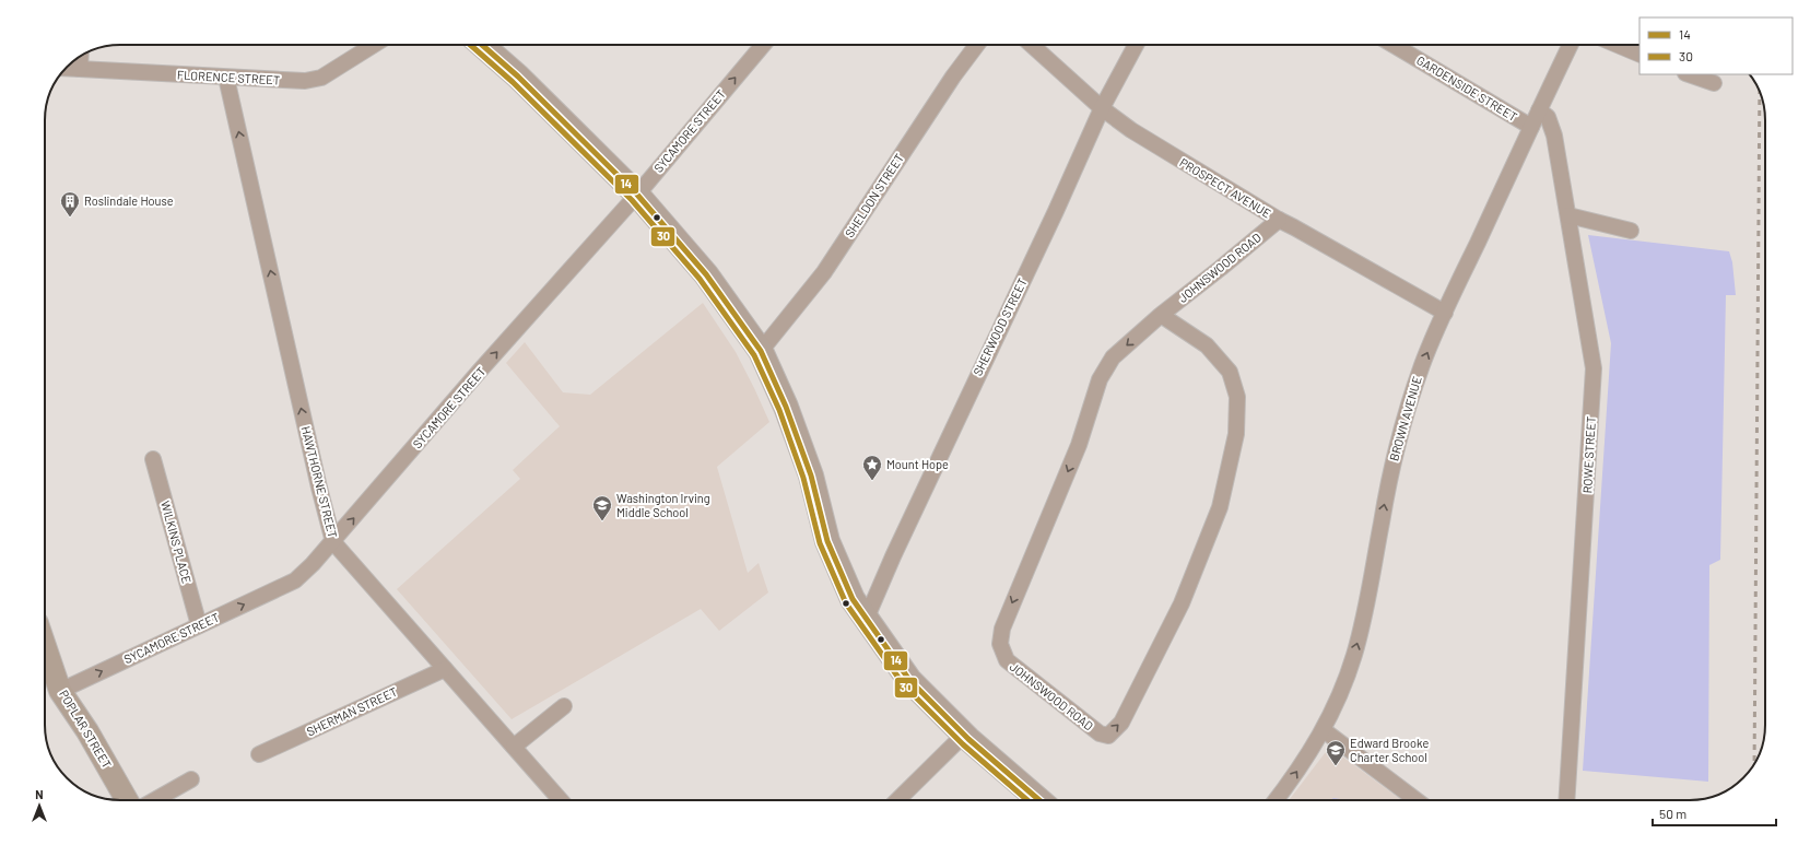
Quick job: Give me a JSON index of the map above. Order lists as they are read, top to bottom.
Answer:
{
  "streets": {
    "street": [
      "FLORENCE STREET",
      "GARDENSIDE STREET",
      "SYCAMORE STREET",
      "PROSPECT AVENUE",
      "SHELDON STREET",
      "JOHNSWOOD ROAD",
      "SHERWOOD STREET",
      "BROWN AVENUE",
      "ROWE STREET",
      "HAWTHORNE STREET",
      "WILKINS PLACE",
      "SHERMAN STREET",
      "POPLAR STREET"
    ]
  },
  "crossings": [
    ["FLORENCE STREET", "HAWTHORNE STREET"],
    ["GARDENSIDE STREET", "BROWN AVENUE"],
    ["SYCAMORE STREET", "HAWTHORNE STREET"],
    ["SYCAMORE STREET", "WILKINS PLACE"],
    ["SYCAMORE STREET", "POPLAR STREET"],
    ["PROSPECT AVENUE", "JOHNSWOOD ROAD"],
    ["PROSPECT AVENUE", "SHERWOOD STREET"],
    ["PROSPECT AVENUE", "BROWN AVENUE"],
    ["BROWN AVENUE", "ROWE STREET"],
    ["HAWTHORNE STREET", "SHERMAN STREET"]
  ],
  "one_way": ["SYCAMORE STREET", "BROWN AVENUE", "HAWTHORNE STREET"],
  "places": {
    "building": ["Roslindale House"],
    "place": ["Mount Hope"],
    "school or university": ["Washington Irving Middle School", "Edward Brooke Charter School"]
  },
  "lines": ["transit line 14", "transit line 30"],
  "legend": ["14", "30"],
  "scale_bar": "50 m",
  "north": "top"
}
